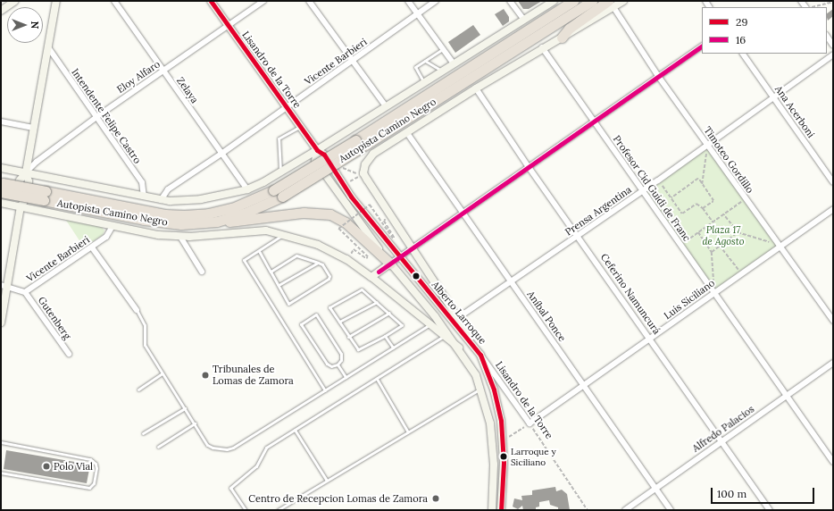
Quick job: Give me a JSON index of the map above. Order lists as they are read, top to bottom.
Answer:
{
  "streets": {
    "highway": ["Autopista Camino Negro"],
    "street": [
      "Vicente Barbieri",
      "Lisandro de la Torre",
      "Eloy Alfaro",
      "Zelaya",
      "Ana Acerboni",
      "Intendente Felipe Castro",
      "Timoteo Gordillo",
      "Profesor Cid Guidi de Franc",
      "Prensa Argentina",
      "Ceferino Namuncurá",
      "Luis Siciliano",
      "Alberto Larroque",
      "Aníbal Ponce",
      "Gutenberg",
      "Alfredo Palacios"
    ]
  },
  "crossings": [
    ["Vicente Barbieri", "Lisandro de la Torre"],
    ["Vicente Barbieri", "Zelaya"],
    ["Vicente Barbieri", "Gutenberg"],
    ["Lisandro de la Torre", "Eloy Alfaro"],
    ["Lisandro de la Torre", "Prensa Argentina"],
    ["Lisandro de la Torre", "Luis Siciliano"],
    ["Lisandro de la Torre", "Alberto Larroque"],
    ["Lisandro de la Torre", "Aníbal Ponce"],
    ["Eloy Alfaro", "Zelaya"],
    ["Eloy Alfaro", "Intendente Felipe Castro"],
    ["Ana Acerboni", "Prensa Argentina"],
    ["Timoteo Gordillo", "Prensa Argentina"],
    ["Timoteo Gordillo", "Luis Siciliano"],
    ["Profesor Cid Guidi de Franc", "Prensa Argentina"],
    ["Profesor Cid Guidi de Franc", "Luis Siciliano"],
    ["Profesor Cid Guidi de Franc", "Alfredo Palacios"],
    ["Prensa Argentina", "Ceferino Namuncurá"],
    ["Prensa Argentina", "Aníbal Ponce"],
    ["Ceferino Namuncurá", "Luis Siciliano"],
    ["Ceferino Namuncurá", "Alfredo Palacios"],
    ["Luis Siciliano", "Aníbal Ponce"],
    ["Aníbal Ponce", "Alfredo Palacios"]
  ],
  "parks": ["Plaza 17 de Agosto"],
  "places": [
    "Tribunales de Lomas de Zamora",
    "Larroque y Siciliano",
    "Polo Vial",
    "Centro de Recepcion Lomas de Zamora"
  ],
  "lines": ["transit line 29", "transit line 16"],
  "legend": ["29", "16"],
  "scale_bar": "100 m",
  "north": "right"
}
